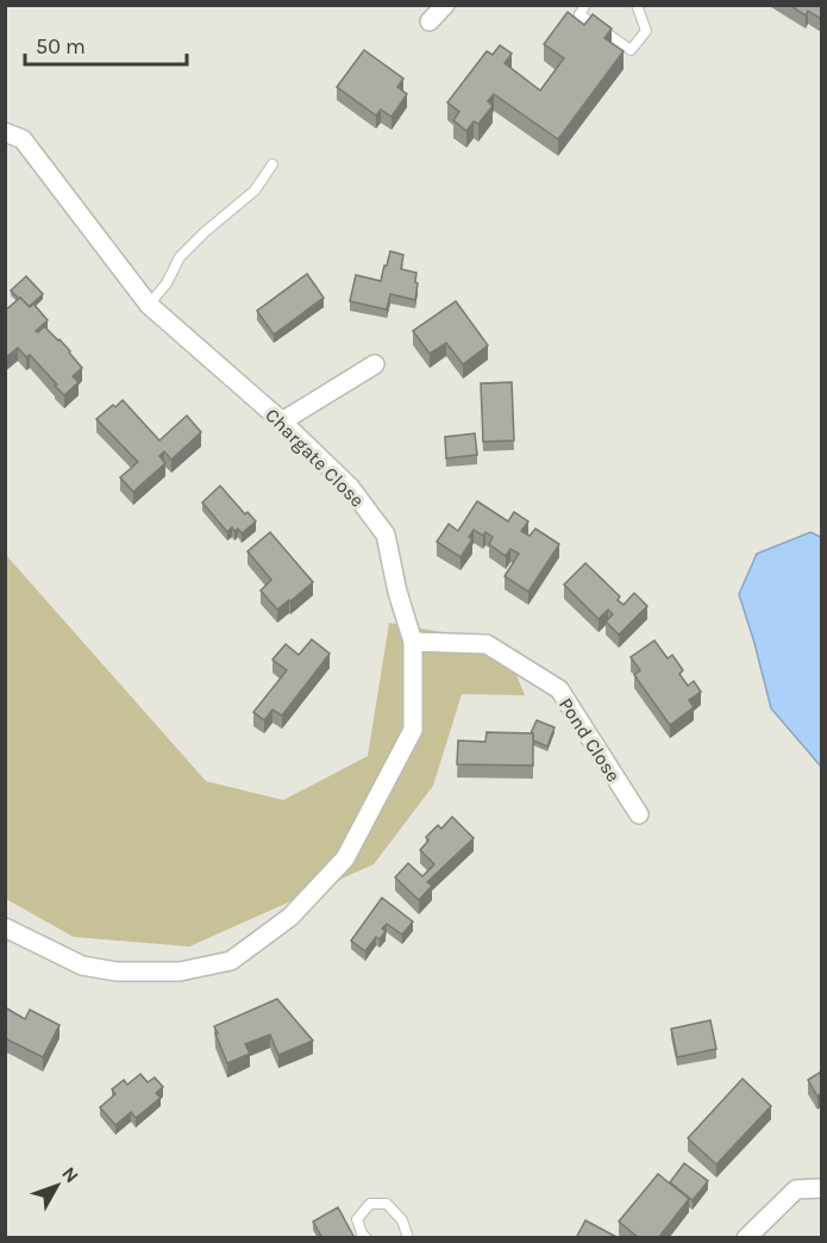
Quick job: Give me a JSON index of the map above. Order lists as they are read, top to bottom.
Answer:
{
  "streets": {
    "street": ["Chargate Close", "Pond Close"]
  },
  "crossings": [
    ["Chargate Close", "Pond Close"]
  ],
  "scale_bar": "50 m",
  "north": "top right"
}
